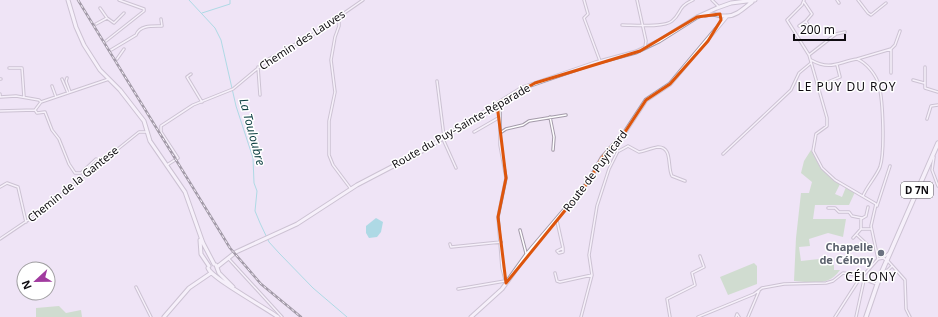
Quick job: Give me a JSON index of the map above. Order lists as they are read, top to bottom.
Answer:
{
  "streets": {
    "main road": ["Route du Puy-Sainte-Réparade", "Route de Puyricard", "D 7N"],
    "street": ["Chemin des Lauves", "Chemin de la Gantese"]
  },
  "crossings": [
    ["Route du Puy-Sainte-Réparade", "Route de Puyricard"]
  ],
  "districts": ["LE PUY DU ROY", "CÉLONY"],
  "water": ["La Touloubre"],
  "places": ["Chapelle de Célony"],
  "scale_bar": "200 m",
  "north": "left"
}
